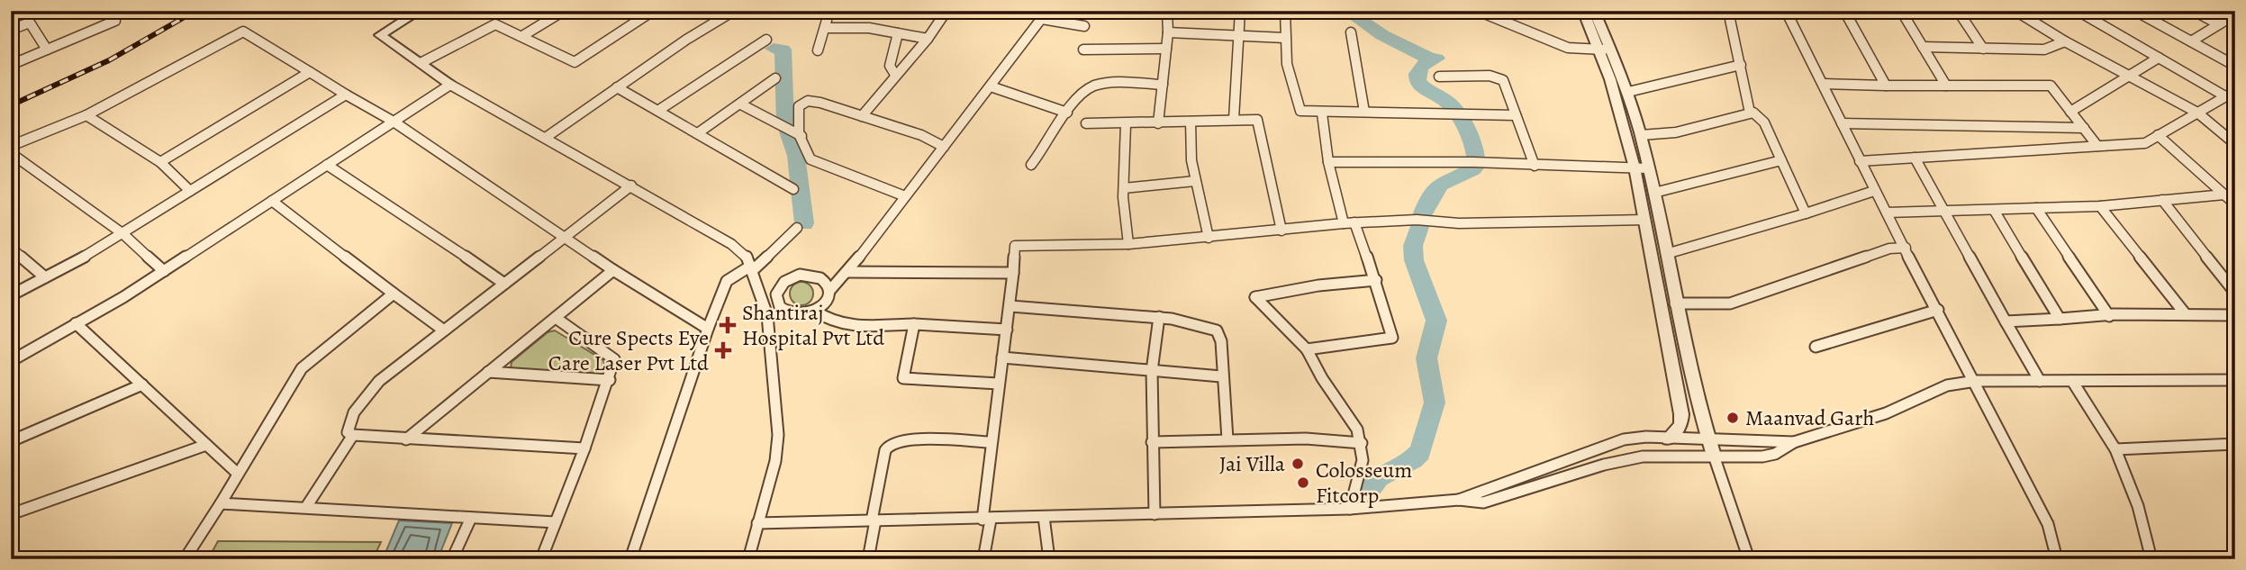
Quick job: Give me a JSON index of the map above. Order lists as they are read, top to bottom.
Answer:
{
  "places": {
    "health": ["Shantiraj Hospital Pvt Ltd", "Cure Spects Eye Care Laser Pvt Ltd"],
    "other": ["Maanvad Garh", "Jai Villa", "Colosseum Fitcorp"]
  }
}
